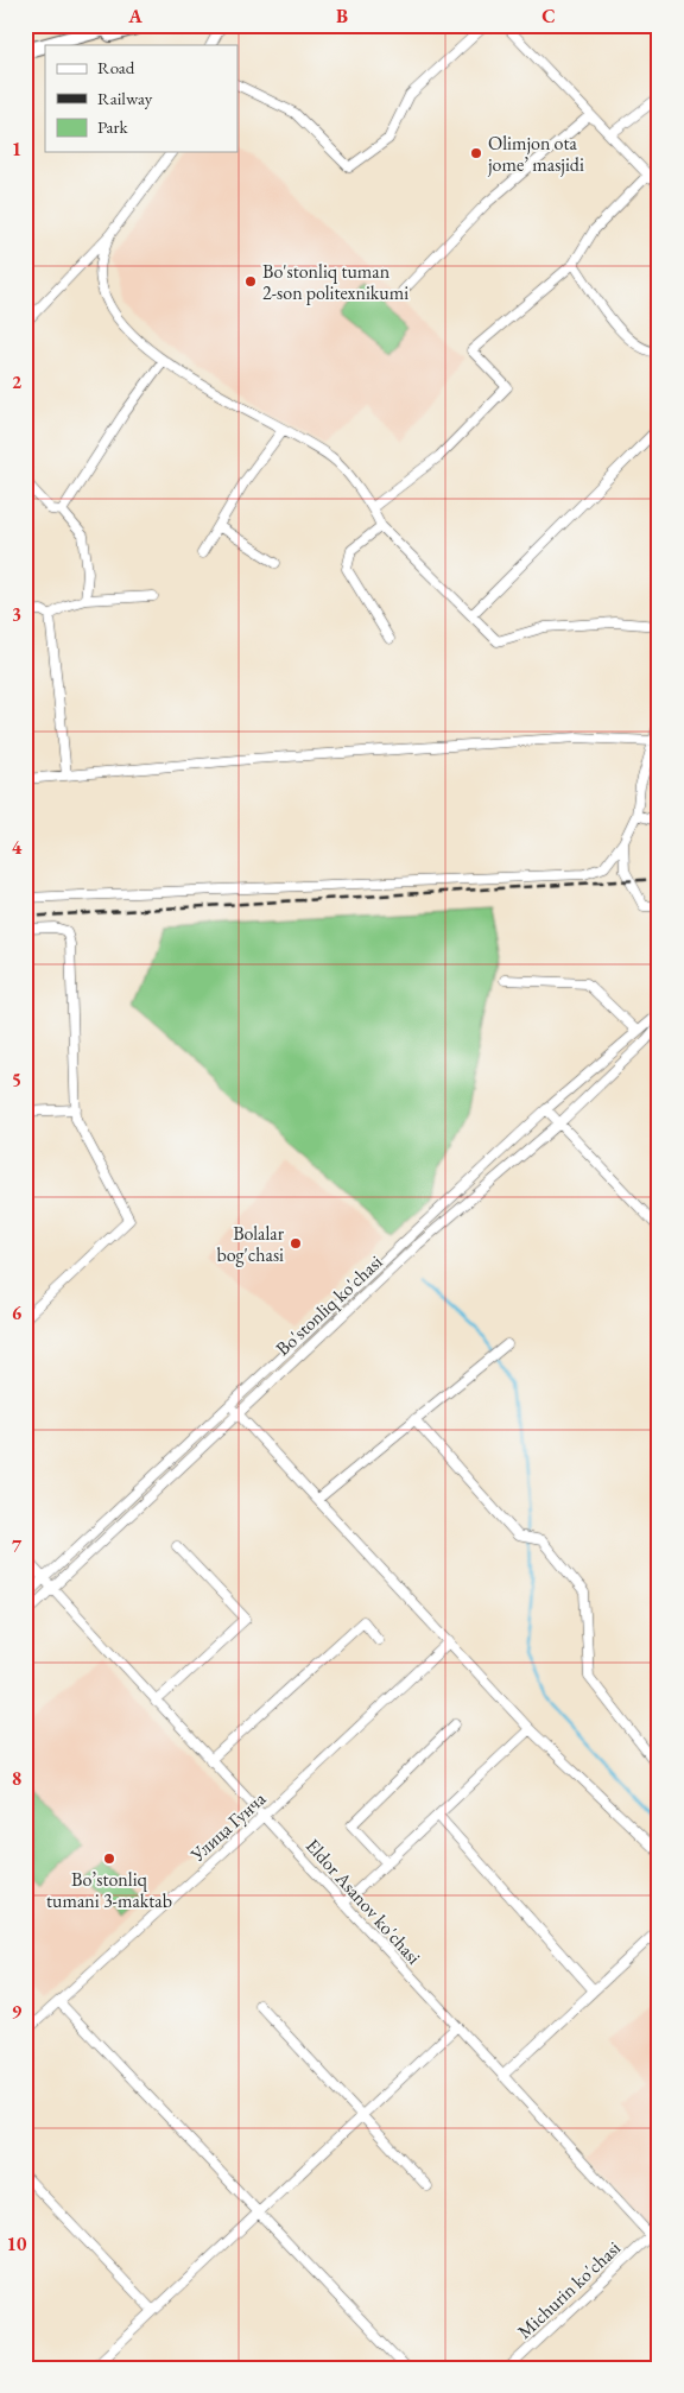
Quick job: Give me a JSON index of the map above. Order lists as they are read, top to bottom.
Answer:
{
  "streets": {
    "street": [
      "Bo'stonliq ko'chasi",
      "Улица Гунча",
      "Eldor Asanov ko'chasi",
      "Michurin ko'chasi"
    ]
  },
  "crossings": [
    ["Bo'stonliq ko'chasi", "Eldor Asanov ko'chasi"],
    ["Улица Гунча", "Eldor Asanov ko'chasi"],
    ["Eldor Asanov ko'chasi", "Michurin ko'chasi"]
  ],
  "places": [
    "Olimjon ota jome’ masjidi",
    "Bo'stonliq tuman 2-son politexnikumi",
    "Bolalar bog'chasi",
    "Bo’stonliq tumani 3-maktab"
  ],
  "legend": ["Road", "Railway", "Park"],
  "grid": {
    "columns": ["A", "B", "C"],
    "rows": [
      "1",
      "2",
      "3",
      "4",
      "5",
      "6",
      "7",
      "8",
      "9",
      "10"
    ]
  }
}
